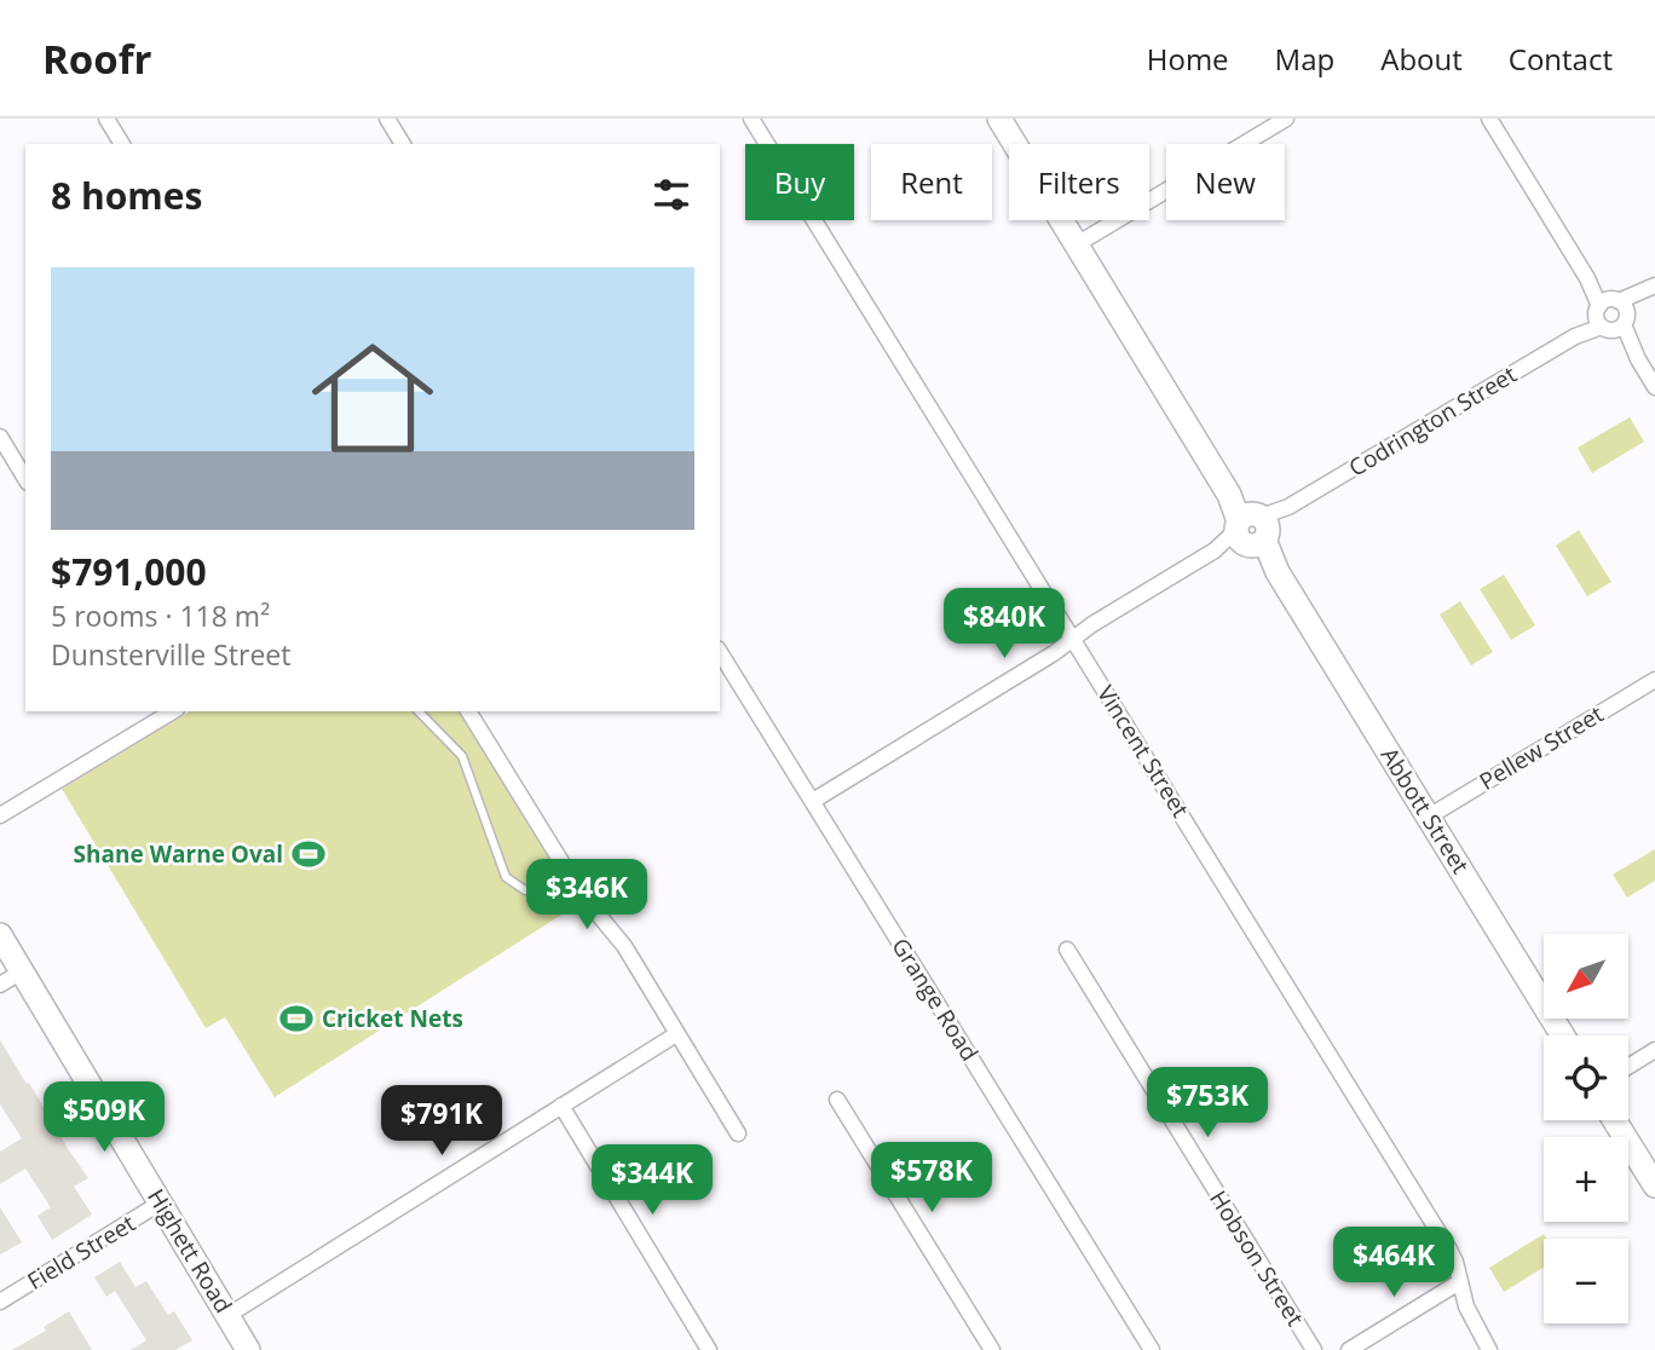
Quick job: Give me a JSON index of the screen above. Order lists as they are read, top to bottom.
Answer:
{
  "streets": {
    "street": [
      "Codrington Street",
      "Pellew Street",
      "Vincent Street",
      "Abbott Street",
      "Grange Road",
      "Highett Road",
      "Field Street",
      "Hobson Street"
    ]
  },
  "crossings": [
    ["Codrington Street", "Vincent Street"],
    ["Codrington Street", "Abbott Street"],
    ["Codrington Street", "Grange Road"],
    ["Pellew Street", "Abbott Street"],
    ["Highett Road", "Field Street"]
  ],
  "places": {
    "sports": ["Shane Warne Oval", "Cricket Nets"]
  },
  "north": "bottom left",
  "page": {
    "header": "Roofr",
    "nav": [
      "Home",
      "Map",
      "About",
      "Contact"
    ],
    "chip": [
      "Buy",
      "Rent",
      "Filters",
      "New"
    ],
    "heading": "8 homes",
    "list": [
      {
        "name": "$791,000",
        "note": "5 rooms · 118 m² · Dunsterville Street"
      }
    ],
    "price": [
      "$840K",
      "$346K",
      "$753K",
      "$509K",
      "$791K",
      "$578K",
      "$344K",
      "$464K"
    ],
    "map_buttons": ["+", "−"]
  }
}
